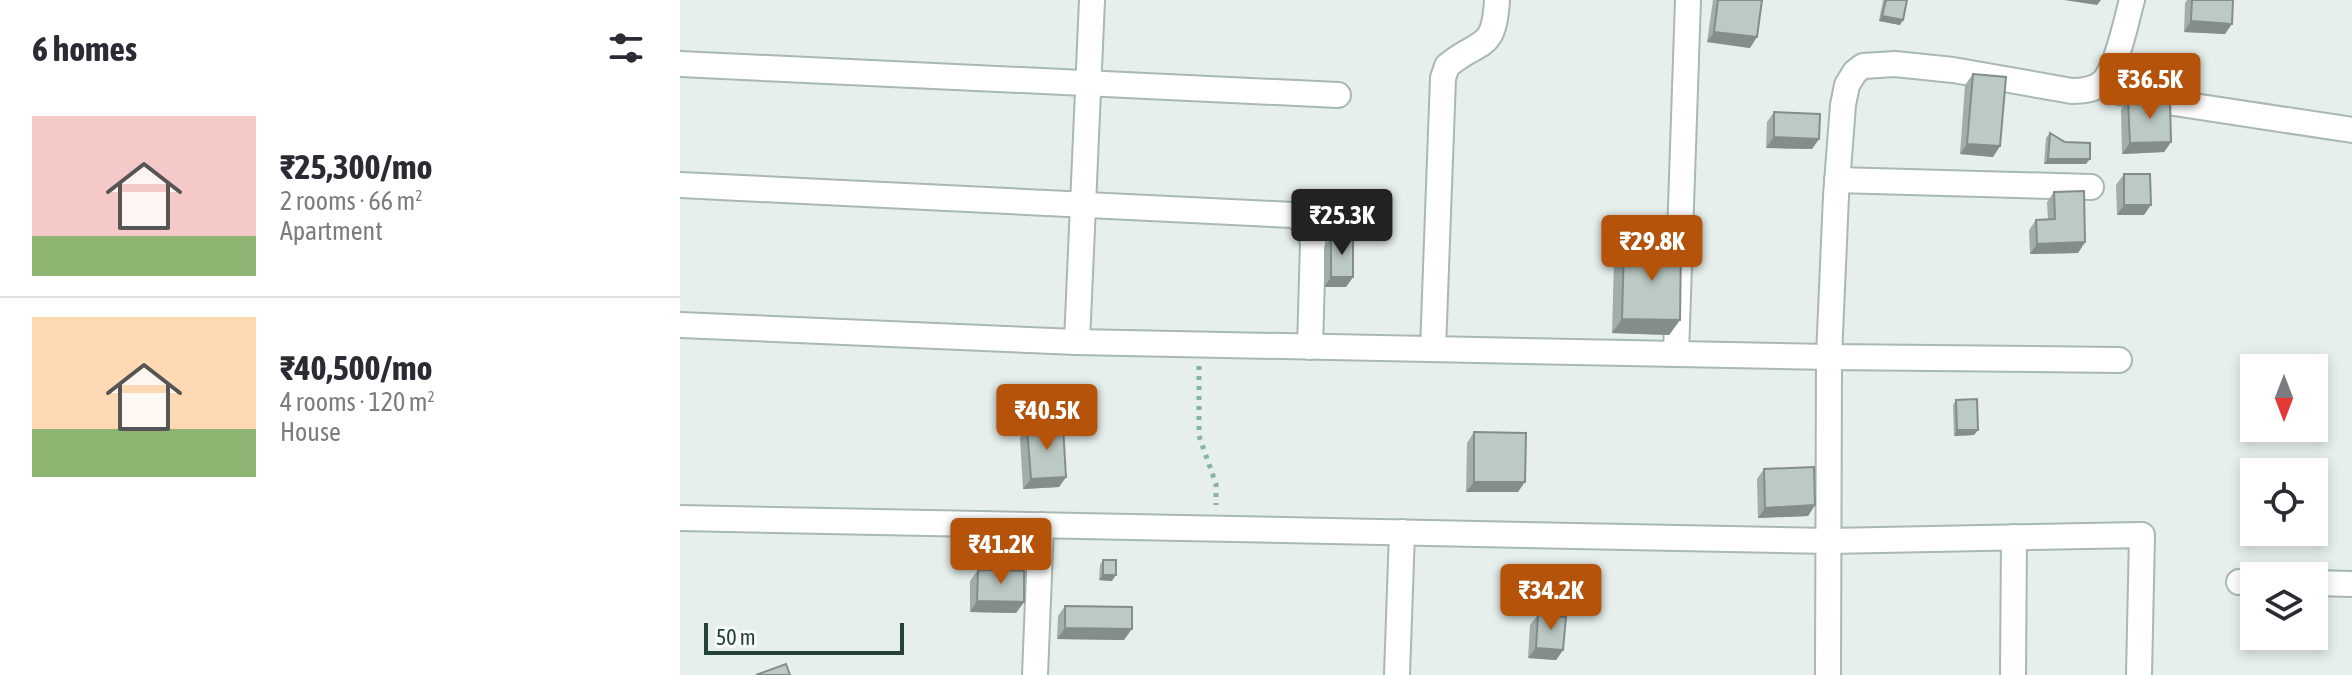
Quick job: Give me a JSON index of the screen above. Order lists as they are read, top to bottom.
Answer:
{
  "scale_bar": "50 m",
  "north": "bottom",
  "page": {
    "heading": "6 homes",
    "price": [
      "₹36.5K",
      "₹25.3K",
      "₹29.8K",
      "₹40.5K",
      "₹41.2K",
      "₹34.2K"
    ],
    "list": [
      {
        "name": "₹25,300/mo",
        "note": "2 rooms · 66 m² · Apartment"
      },
      {
        "name": "₹40,500/mo",
        "note": "4 rooms · 120 m² · House"
      }
    ],
    "scale": "50 m"
  }
}
